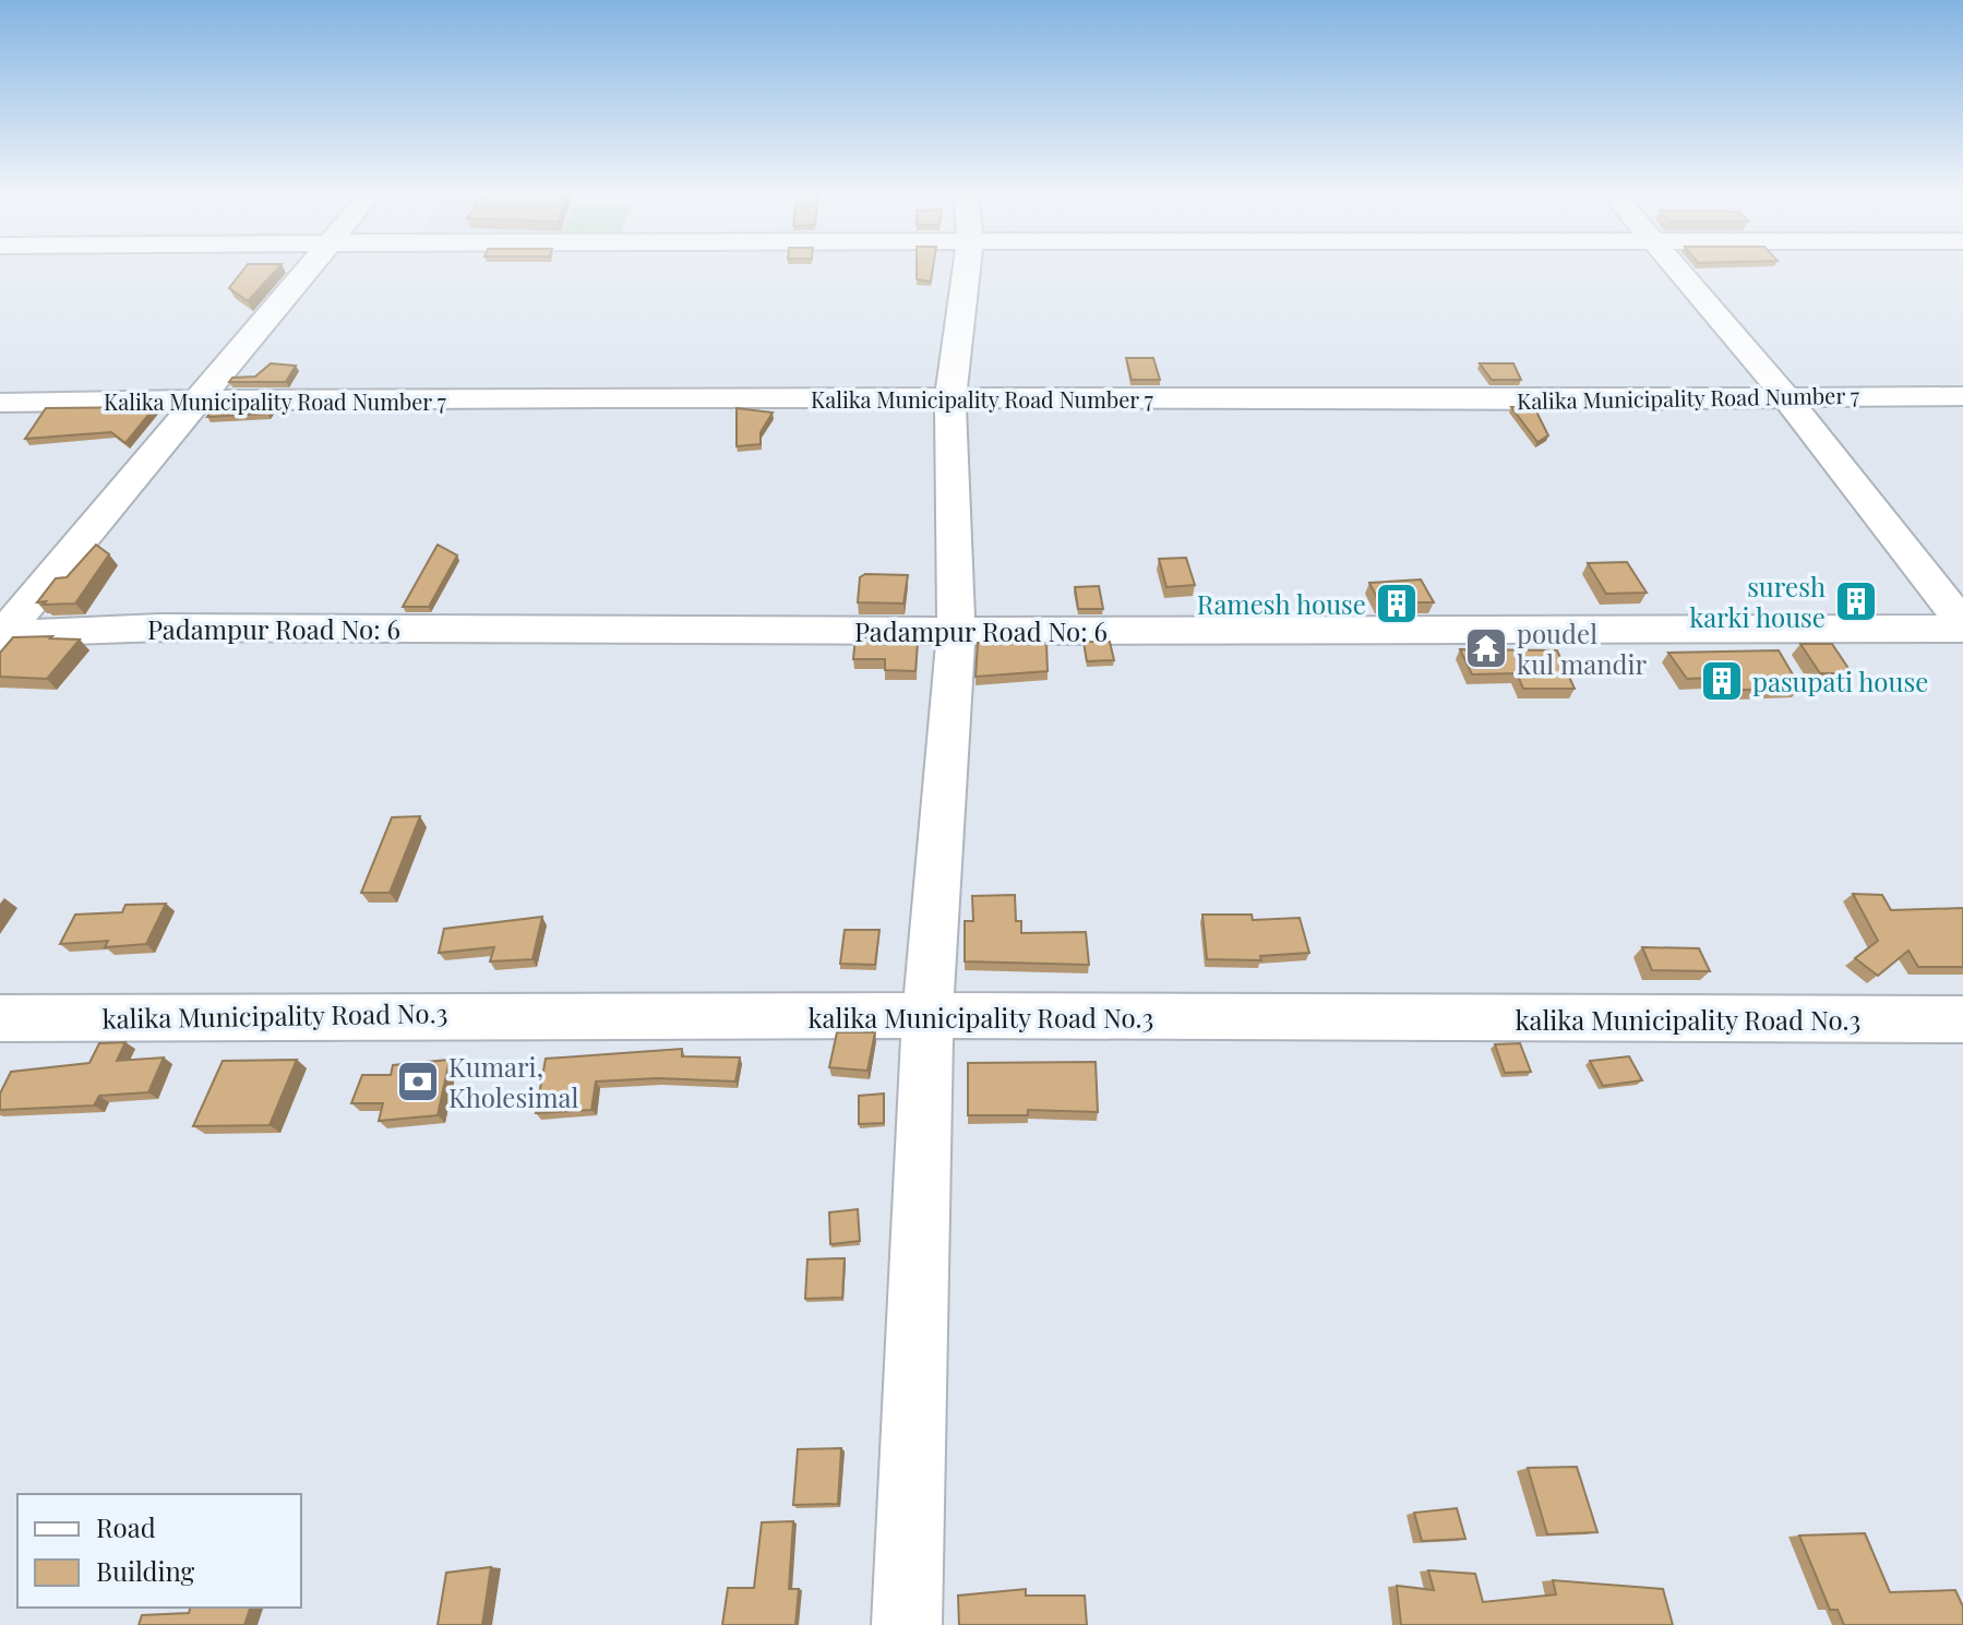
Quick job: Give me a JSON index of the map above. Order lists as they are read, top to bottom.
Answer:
{
  "streets": {
    "street": ["Kalika Municipality Road Number 7", "Padampur Road No: 6", "kalika Municipality Road No.3"]
  },
  "places": {
    "building": ["suresh karki house", "Ramesh house", "pasupati house"],
    "temple": ["poudel kul mandir"],
    "bank": ["Kumari, Kholesimal"]
  },
  "legend": ["Road", "Building"]
}
